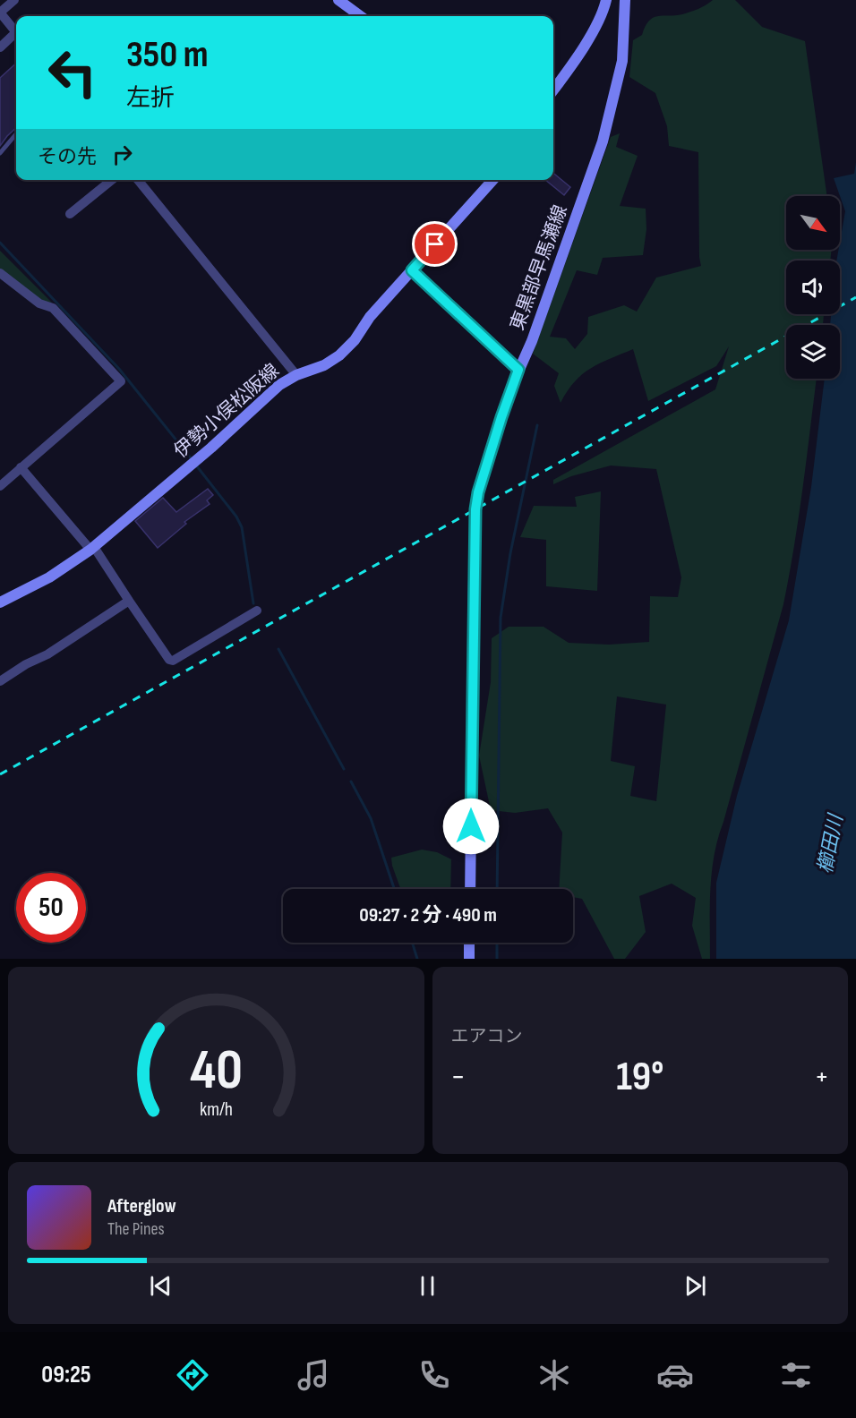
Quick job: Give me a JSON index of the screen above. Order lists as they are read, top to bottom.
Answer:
{
  "streets": {
    "main road": ["東黒部早馬瀬線", "伊勢小俣松阪線"]
  },
  "water": ["櫛田川"],
  "north": "bottom right",
  "page": {
    "turn": ["350 m", "左折"],
    "then": "その先",
    "limit": "50",
    "trip": "09:27 · 2 分 · 490 m",
    "tile": "エアコン",
    "heat": ["−", "19°", "+"],
    "song": ["Afterglow", "The Pines"],
    "tabs": "09:25",
    "gauge": ["40", "km/h"]
  }
}
